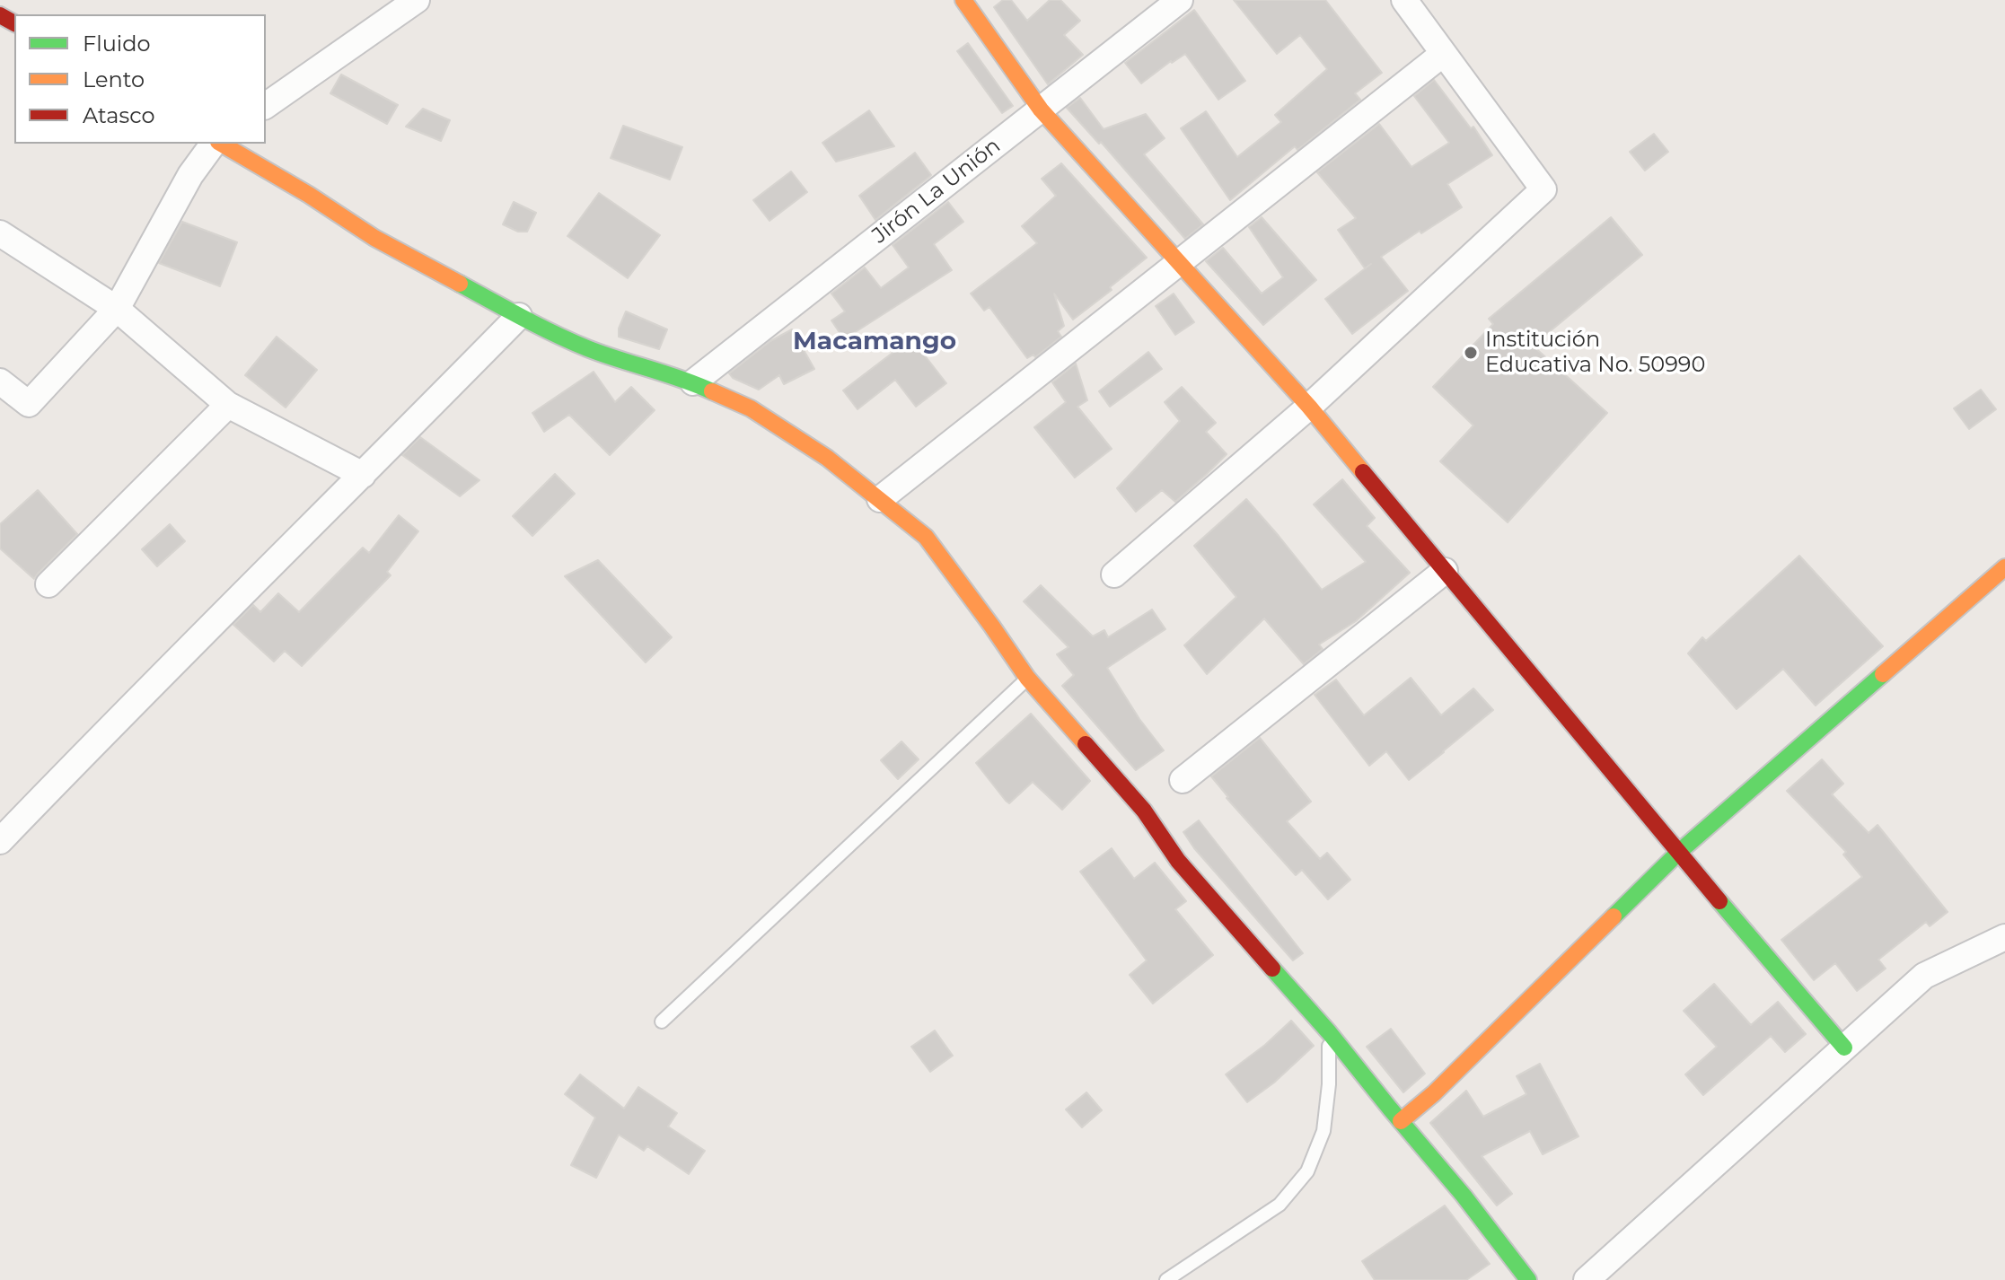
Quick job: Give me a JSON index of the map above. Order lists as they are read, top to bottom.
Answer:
{
  "streets": {
    "street": ["Jirón La Unión"]
  },
  "districts": ["Macamango"],
  "places": ["Institución Educativa No. 50990"],
  "legend": ["Fluido", "Lento", "Atasco"]
}
